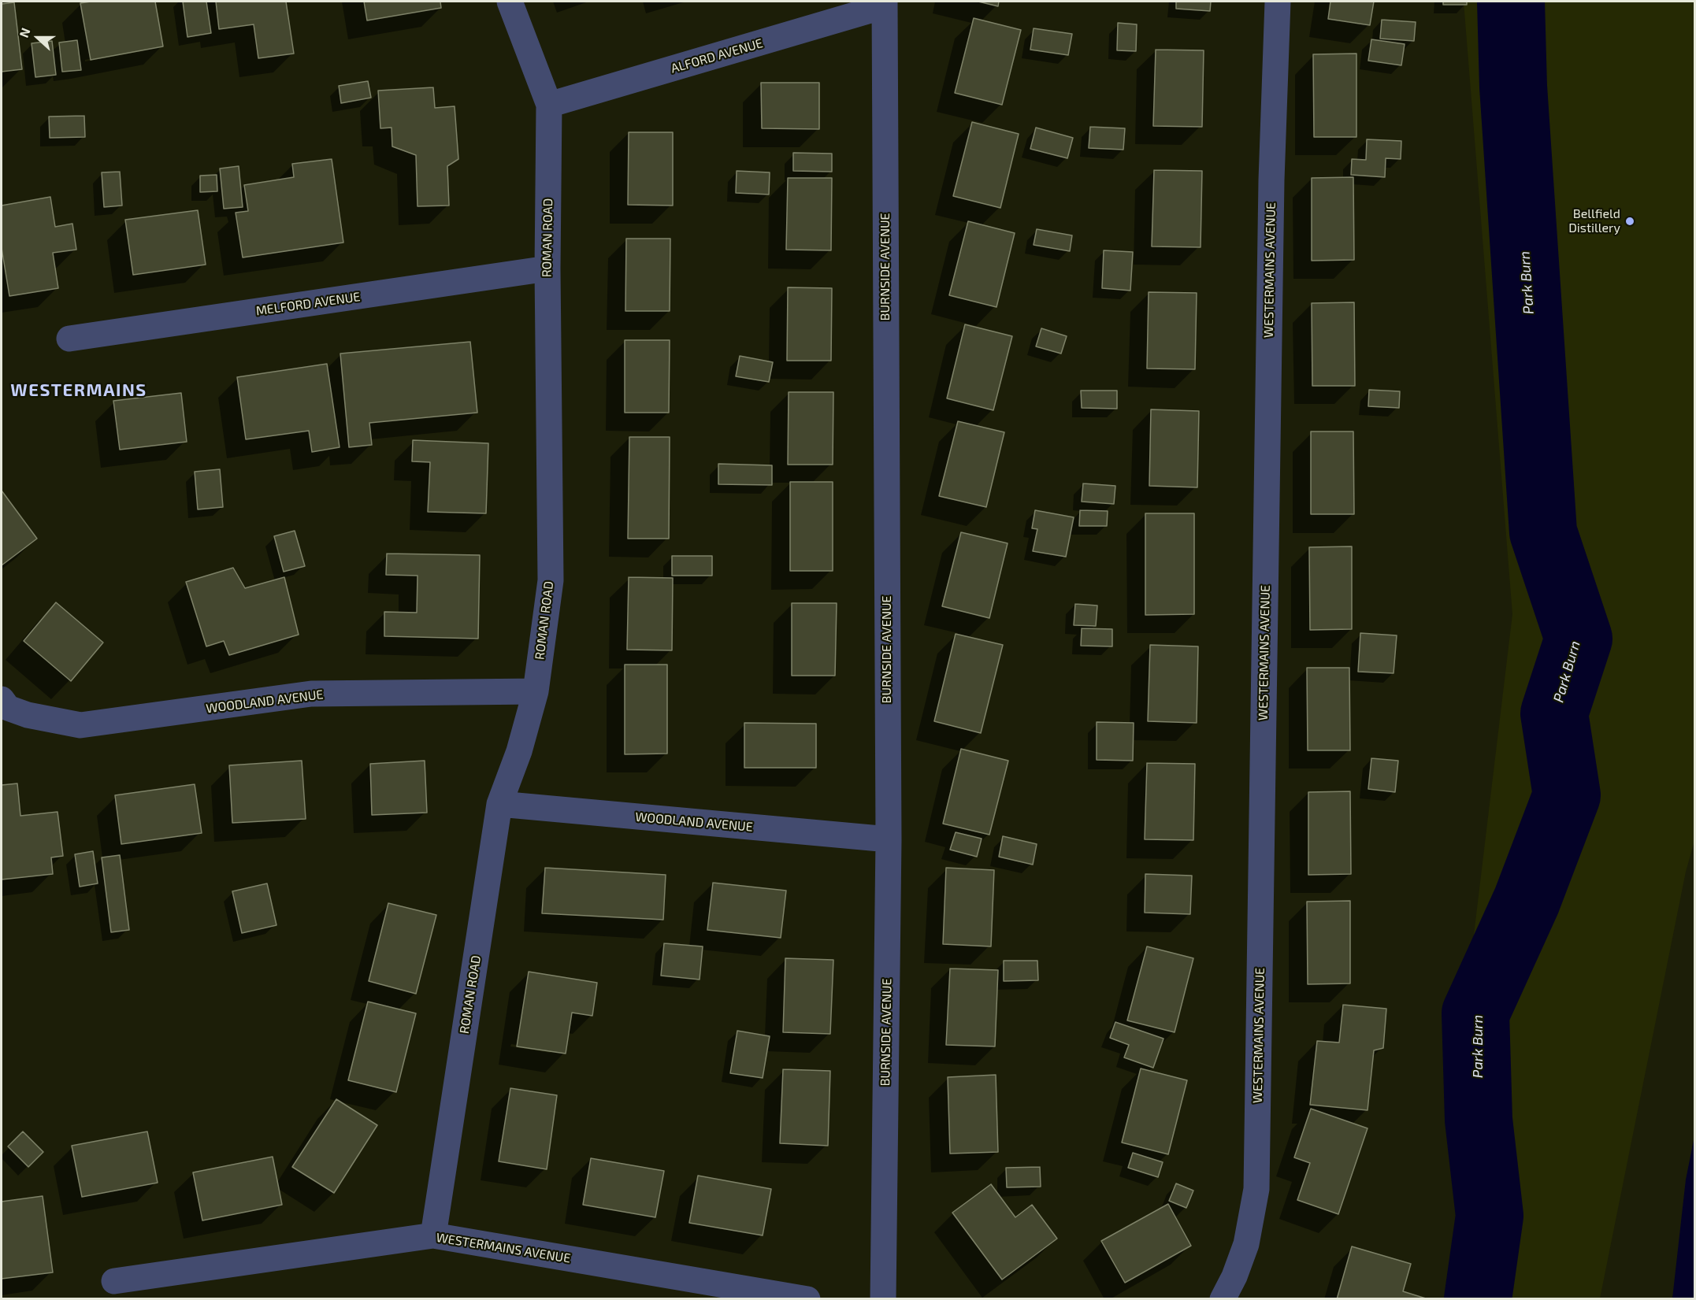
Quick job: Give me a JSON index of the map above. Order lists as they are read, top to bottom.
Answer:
{
  "streets": {
    "street": [
      "ALFORD AVENUE",
      "ROMAN ROAD",
      "BURNSIDE AVENUE",
      "WESTERMAINS AVENUE",
      "MELFORD AVENUE",
      "WOODLAND AVENUE"
    ]
  },
  "crossings": [
    ["ALFORD AVENUE", "ROMAN ROAD"],
    ["ALFORD AVENUE", "BURNSIDE AVENUE"],
    ["ROMAN ROAD", "WESTERMAINS AVENUE"],
    ["ROMAN ROAD", "MELFORD AVENUE"],
    ["ROMAN ROAD", "WOODLAND AVENUE"],
    ["BURNSIDE AVENUE", "WOODLAND AVENUE"]
  ],
  "districts": ["WESTERMAINS"],
  "water": ["Park Burn"],
  "places": ["Bellfield Distillery"],
  "north": "left"
}
